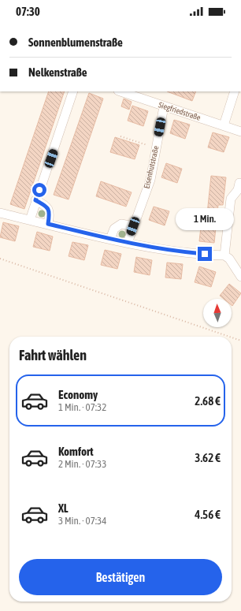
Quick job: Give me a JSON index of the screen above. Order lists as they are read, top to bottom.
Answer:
{
  "streets": {
    "street": ["Siegfriedstraße", "Eisenhutstraße"]
  },
  "crossings": [
    ["Siegfriedstraße", "Eisenhutstraße"]
  ],
  "north": "top",
  "page": {
    "status": "07:30",
    "banner": ["Sonnenblumenstraße", "Nelkenstraße"],
    "bubble": "1 Min.",
    "heading": "Fahrt wählen",
    "list": [
      {
        "name": "Economy",
        "note": "1 Min. · 07:32",
        "value": "2.68 €"
      },
      {
        "name": "Komfort",
        "note": "2 Min. · 07:33",
        "value": "3.62 €"
      },
      {
        "name": "XL",
        "note": "3 Min. · 07:34",
        "value": "4.56 €"
      }
    ],
    "buttons": "Bestätigen"
  }
}
